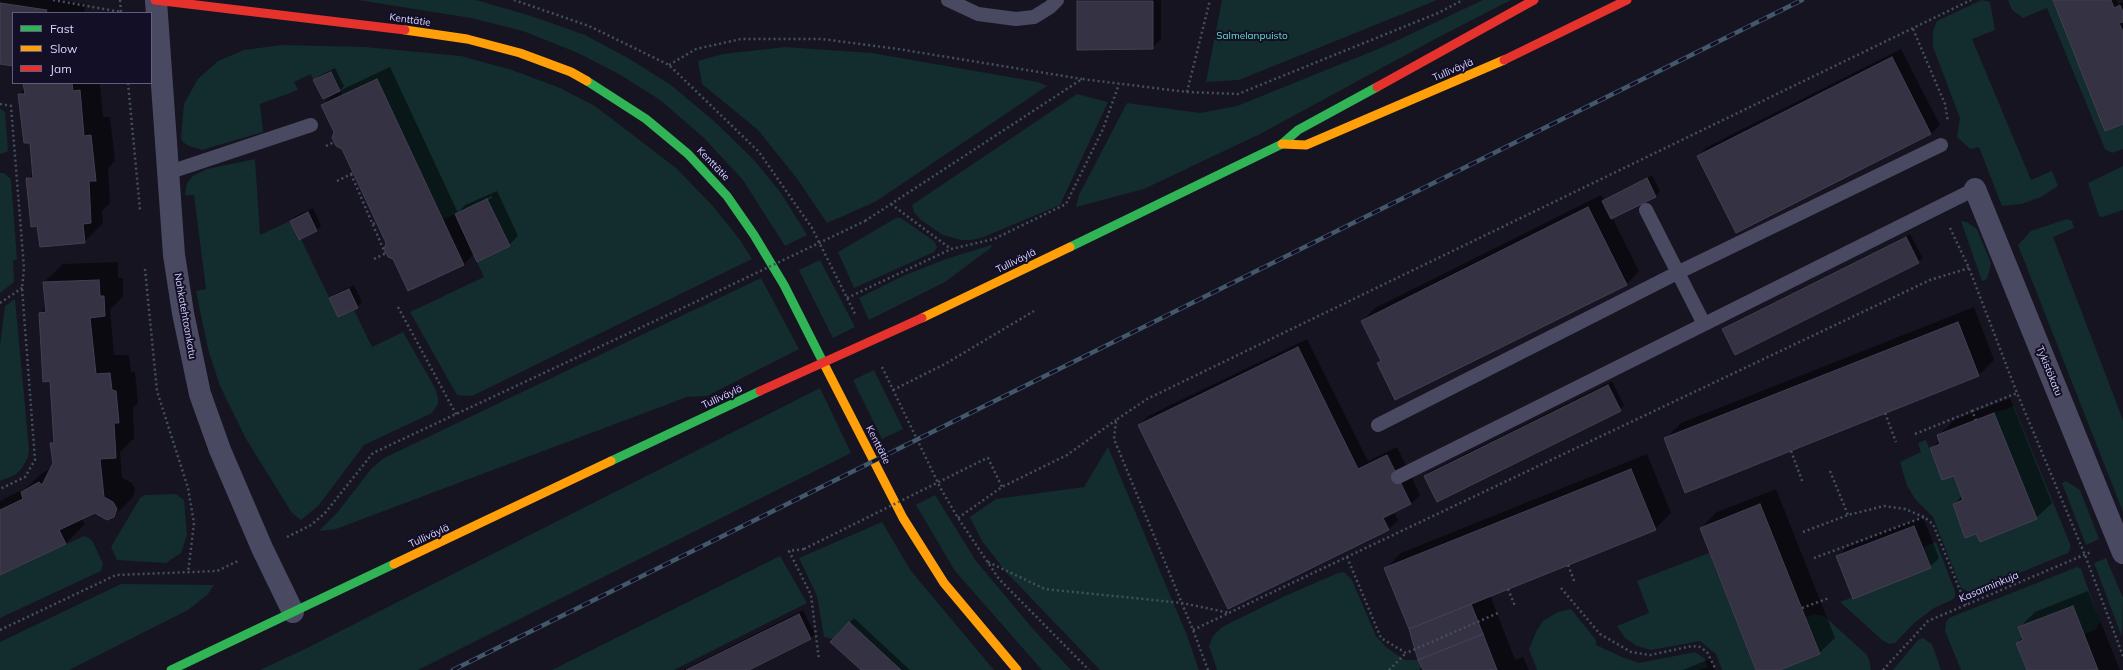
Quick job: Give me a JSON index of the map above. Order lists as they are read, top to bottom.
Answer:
{
  "streets": {
    "main road": ["Kenttätie", "Tulliväylä"],
    "street": ["Nahkatehtaankatu", "Tykistökatu"],
    "path": ["Kasarminkuja"]
  },
  "crossings": [
    ["Kenttätie", "Nahkatehtaankatu"],
    ["Tulliväylä", "Nahkatehtaankatu"],
    ["Tykistökatu", "Kasarminkuja"]
  ],
  "parks": ["Salmelanpuisto"],
  "legend": ["Fast", "Slow", "Jam"]
}
